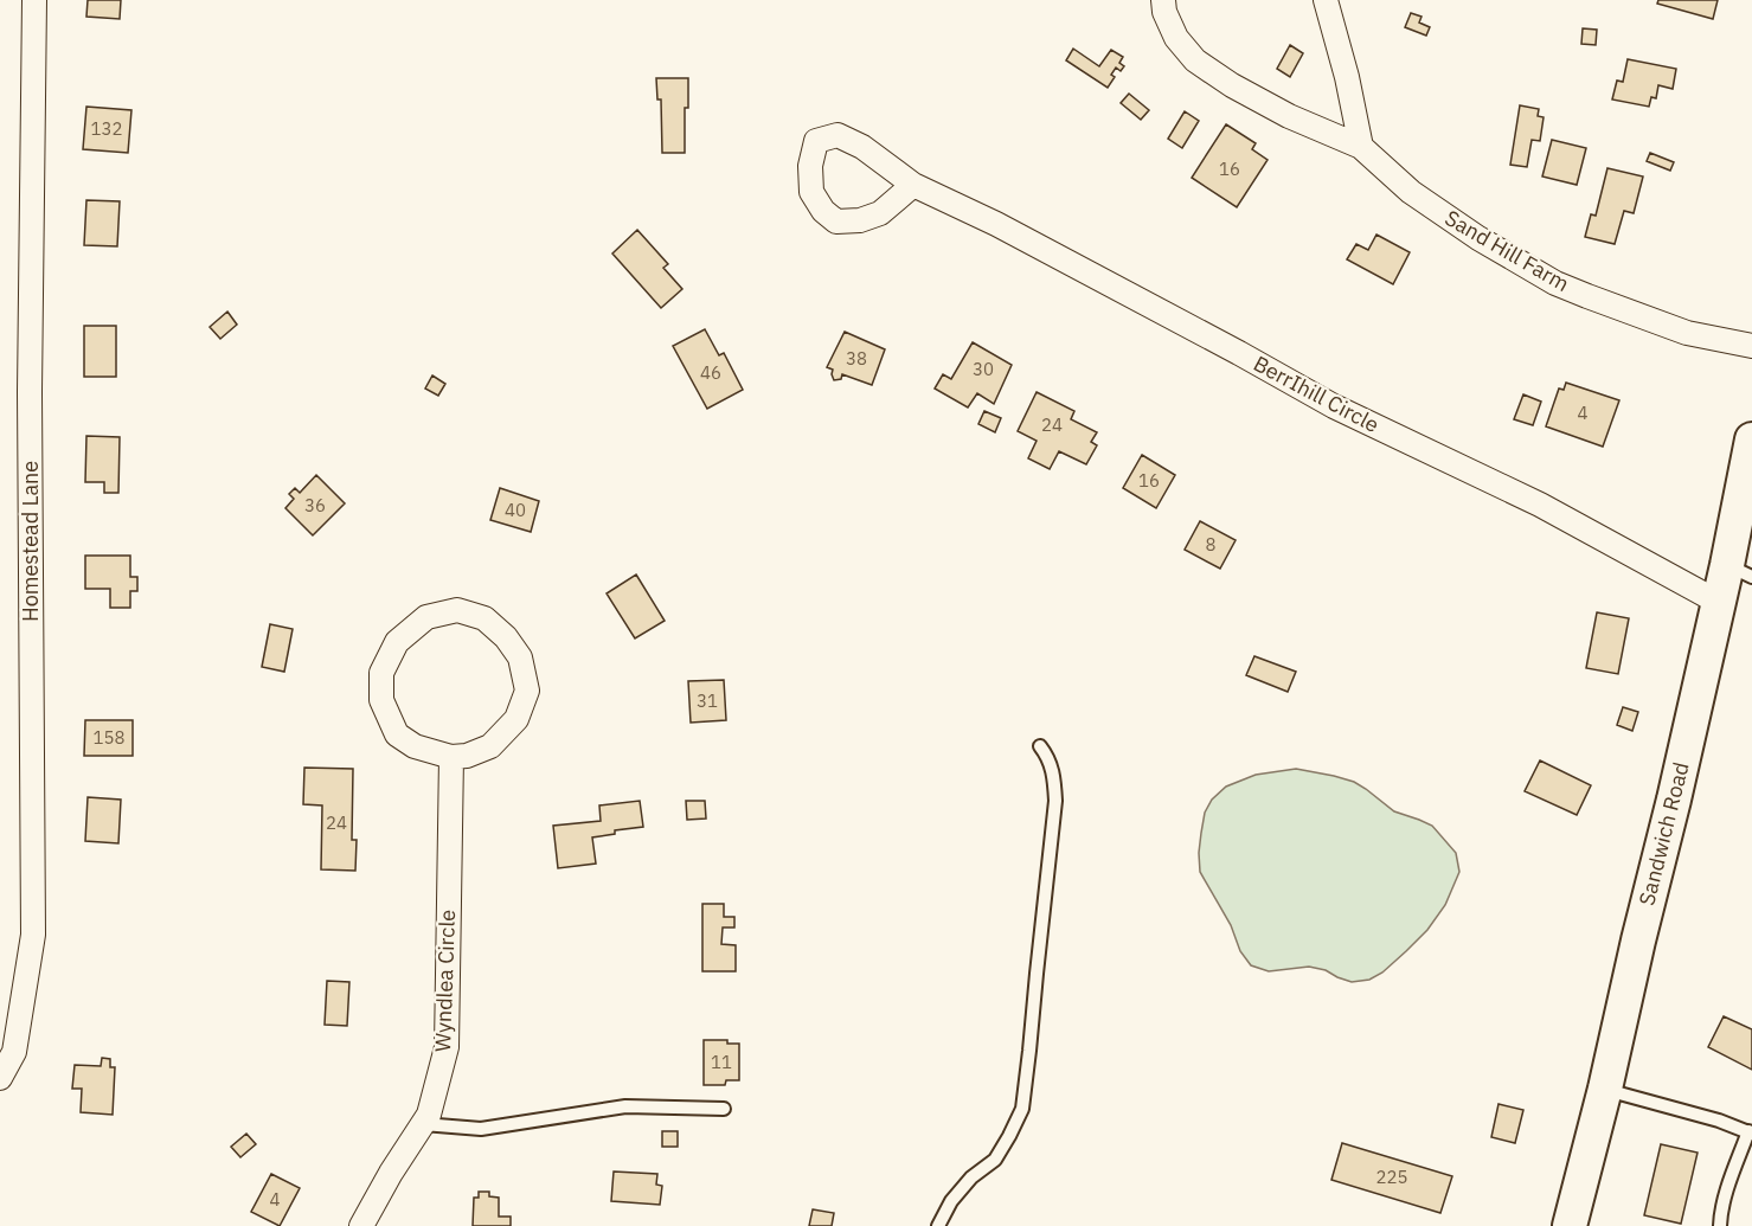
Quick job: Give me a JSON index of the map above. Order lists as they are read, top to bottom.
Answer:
{
  "streets": {
    "main road": ["Sandwich Road"],
    "street": [
      "Sand Hill Farm",
      "BerrIhill Circle",
      "Homestead Lane",
      "Wyndlea Circle"
    ]
  },
  "crossings": [
    ["BerrIhill Circle", "Sandwich Road"]
  ],
  "house_numbers": [
    "132",
    "16",
    "38",
    "30",
    "46",
    "4",
    "24",
    "16",
    "36",
    "40",
    "8",
    "31",
    "158",
    "24",
    "11",
    "225",
    "4"
  ]
}
